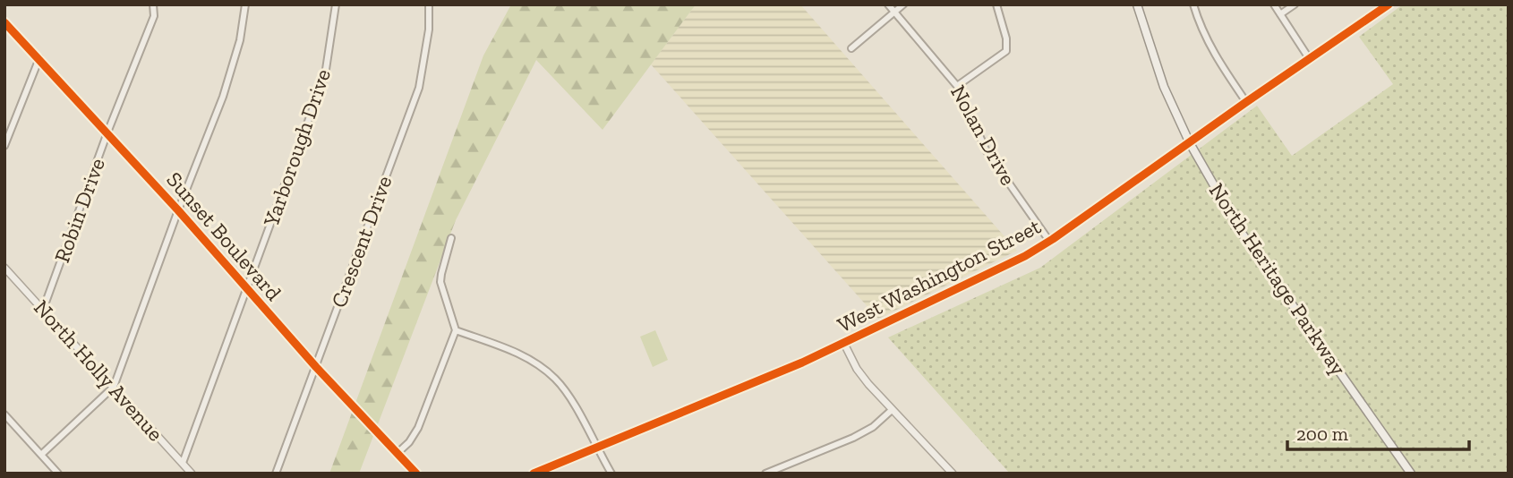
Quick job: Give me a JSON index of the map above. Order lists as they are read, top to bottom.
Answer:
{
  "streets": {
    "main road": ["North Heritage Parkway"],
    "street": [
      "Nolan Drive",
      "Yarborough Drive",
      "Robin Drive",
      "Sunset Boulevard",
      "Crescent Drive",
      "West Washington Street",
      "North Holly Avenue"
    ]
  },
  "crossings": [
    ["Nolan Drive", "West Washington Street"],
    ["Yarborough Drive", "Sunset Boulevard"],
    ["Yarborough Drive", "North Holly Avenue"],
    ["Robin Drive", "Sunset Boulevard"],
    ["Robin Drive", "North Holly Avenue"],
    ["Sunset Boulevard", "Crescent Drive"],
    ["West Washington Street", "North Heritage Parkway"]
  ],
  "scale_bar": "200 m"
}
